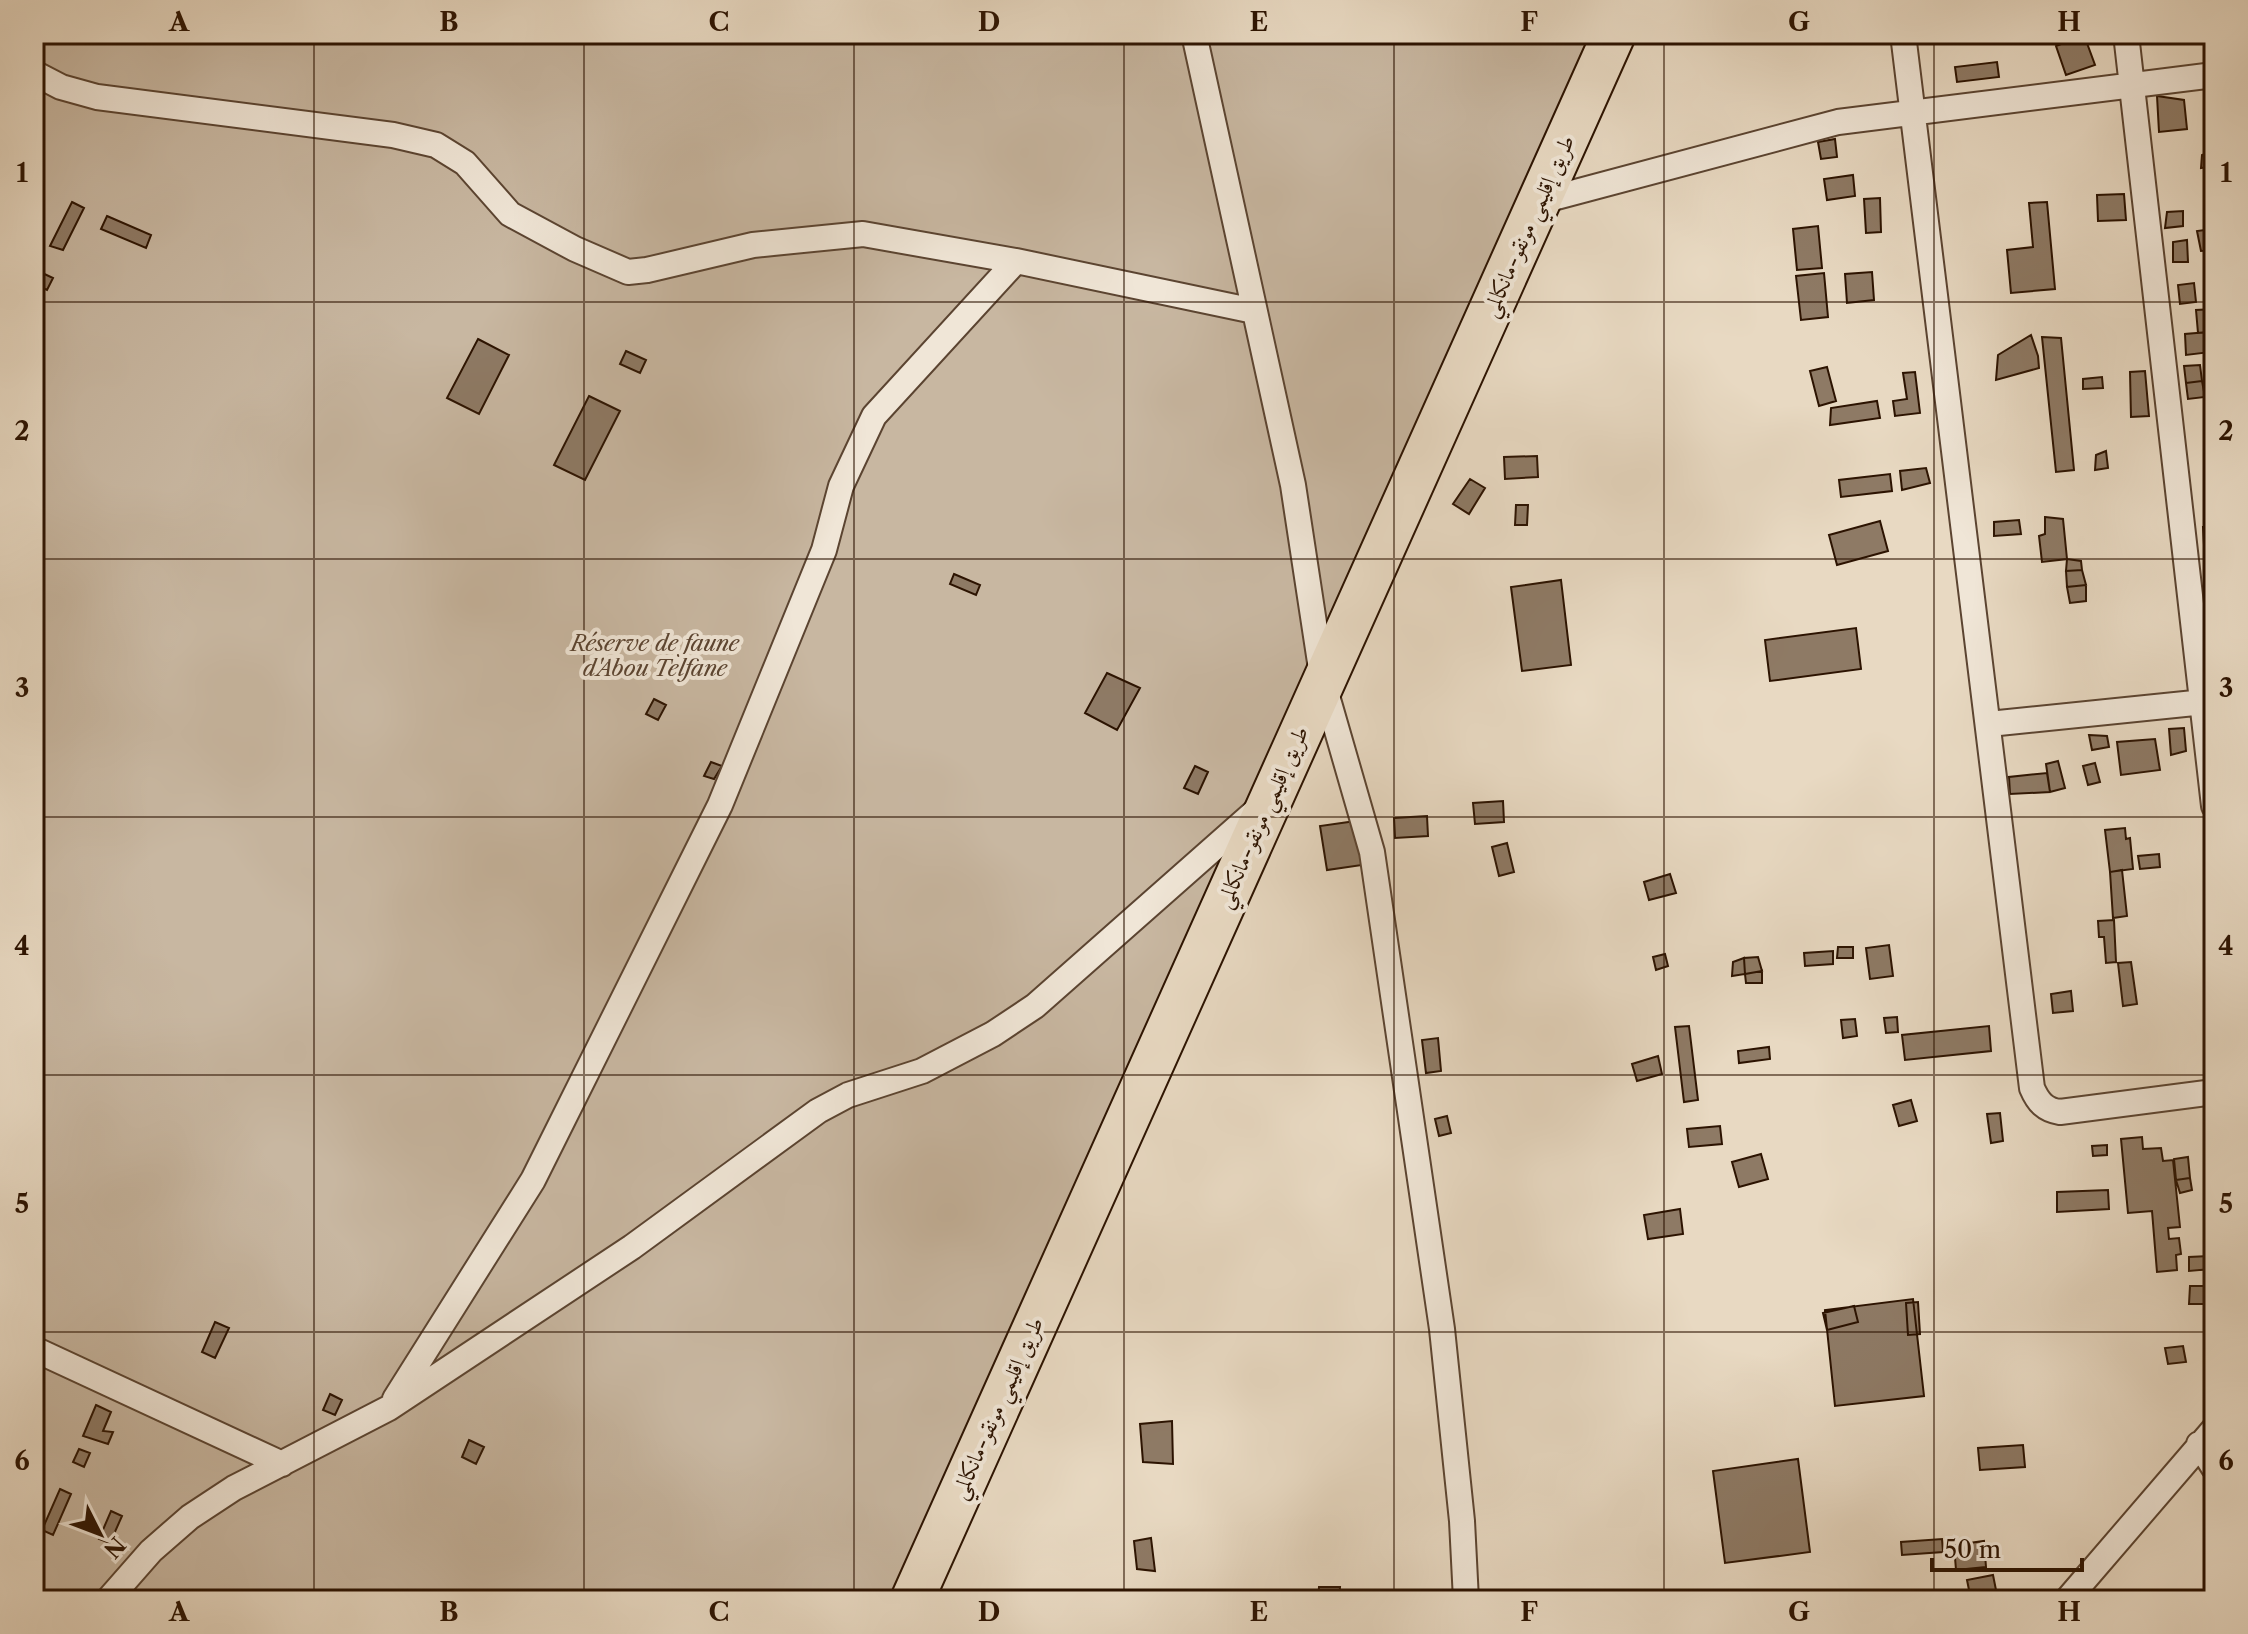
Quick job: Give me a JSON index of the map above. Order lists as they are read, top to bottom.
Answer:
{
  "streets": {
    "highway": ["طريق إقليمي مونقو-مانكالمي"]
  },
  "parks": ["Réserve de faune d'Abou Telfane"],
  "scale_bar": "50 m",
  "north": "bottom right",
  "grid": {
    "columns": [
      "A",
      "B",
      "C",
      "D",
      "E",
      "F",
      "G",
      "H"
    ],
    "rows": [
      "1",
      "2",
      "3",
      "4",
      "5",
      "6"
    ]
  }
}
